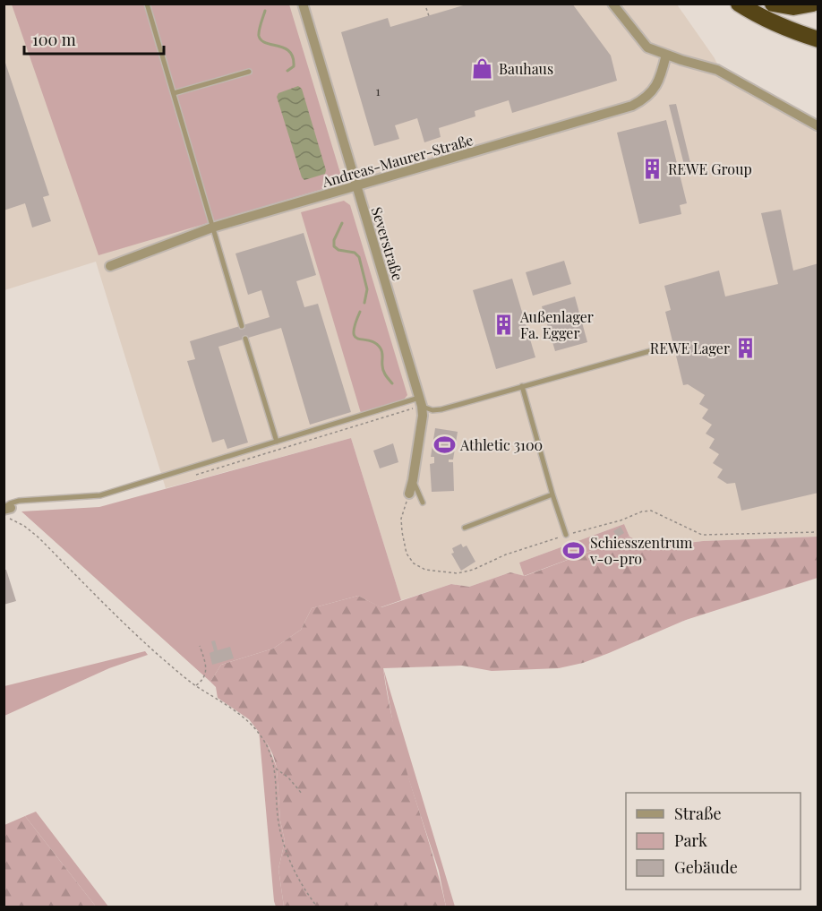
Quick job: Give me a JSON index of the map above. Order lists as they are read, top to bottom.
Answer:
{
  "streets": {
    "street": ["Andreas-Maurer-Straße", "Severstraße"]
  },
  "crossings": [
    ["Andreas-Maurer-Straße", "Severstraße"]
  ],
  "places": {
    "shop": ["Bauhaus"],
    "building": ["REWE Group", "Außenlager Fa. Egger", "REWE Lager"],
    "sports": ["Athletic 3100", "Schiesszentrum v-0-pro"]
  },
  "house_numbers": ["1"],
  "legend": ["Straße", "Park", "Gebäude"],
  "scale_bar": "100 m"
}
